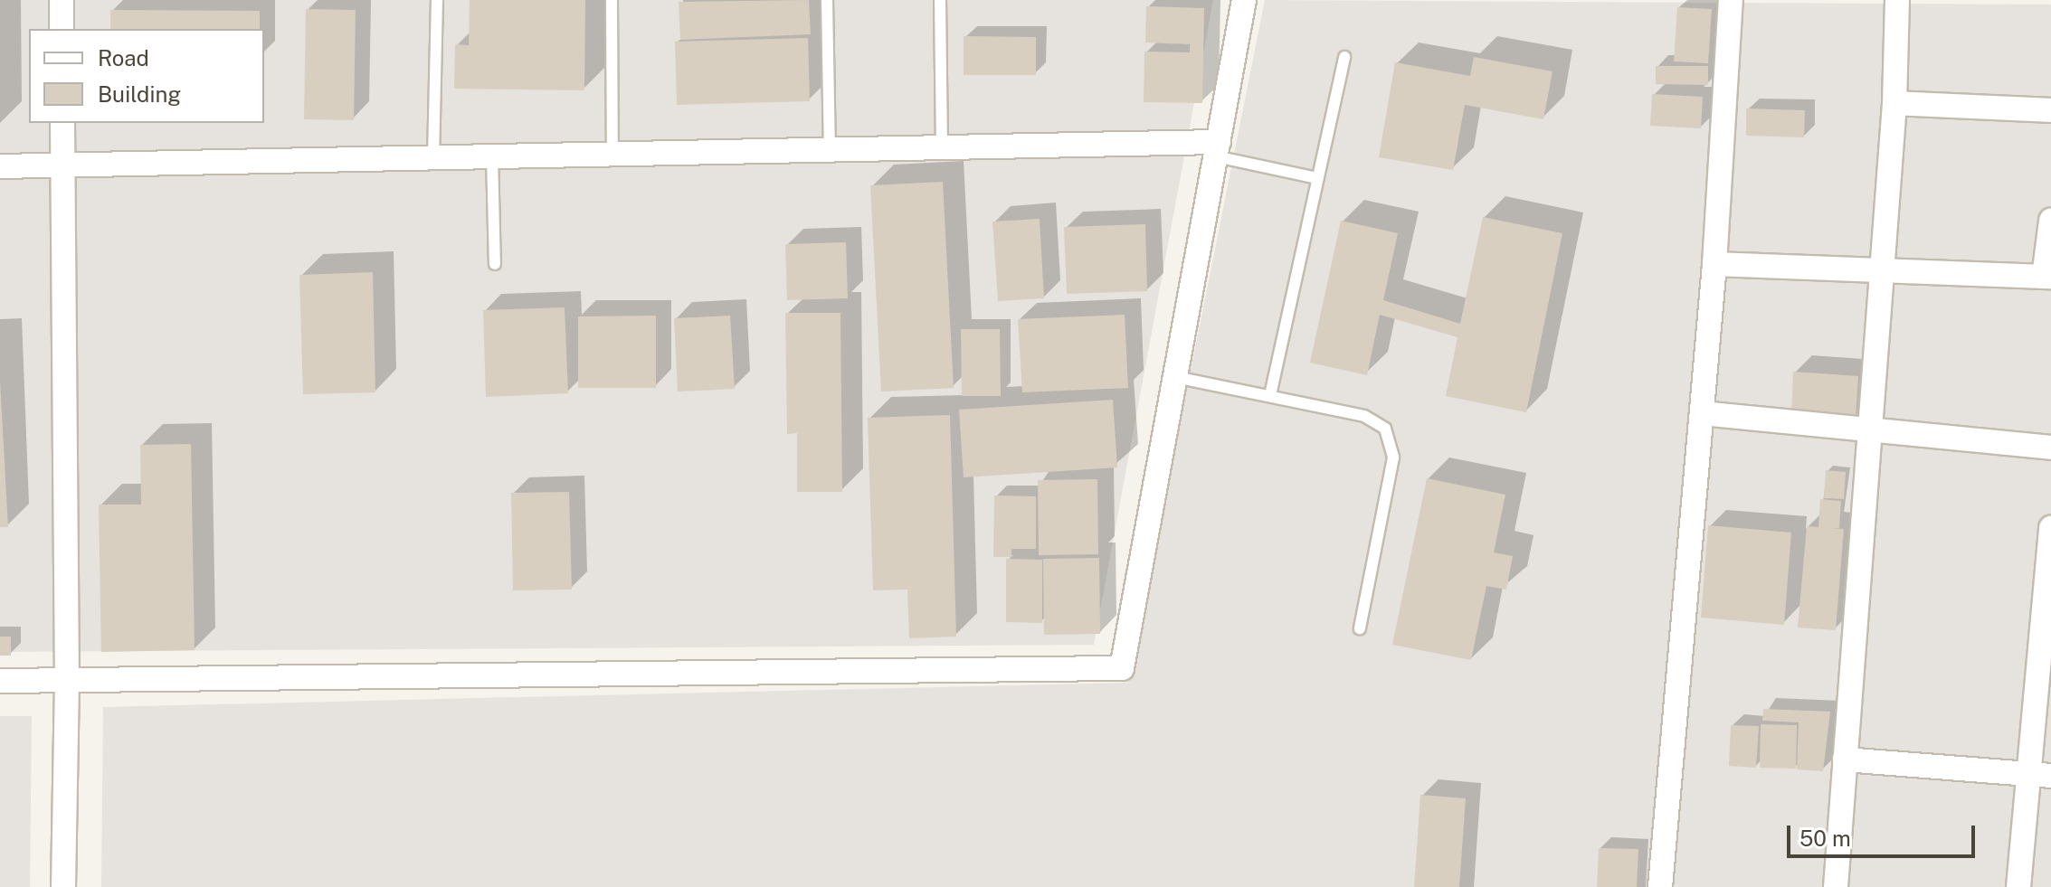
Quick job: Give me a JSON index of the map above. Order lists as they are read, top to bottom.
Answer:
{
  "legend": ["Road", "Building"],
  "scale_bar": "50 m"
}
